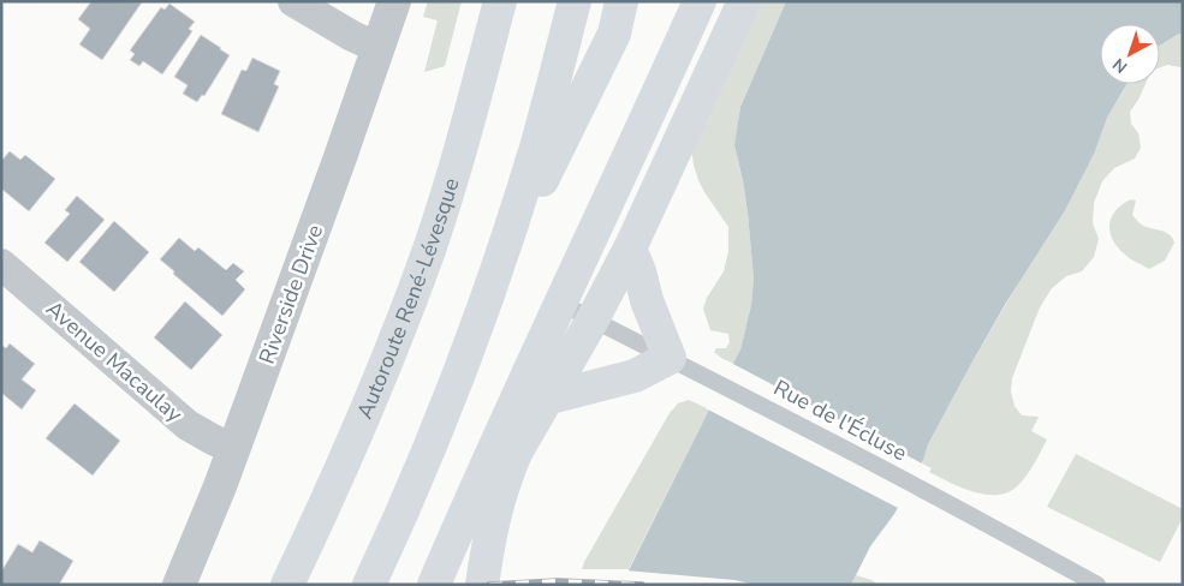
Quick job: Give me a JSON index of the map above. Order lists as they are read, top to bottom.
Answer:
{
  "streets": {
    "highway": ["Autoroute René-Lévesque"],
    "street": ["Riverside Drive", "Avenue Macaulay"],
    "lane": ["Rue de l'Écluse"]
  },
  "crossings": [
    ["Riverside Drive", "Avenue Macaulay"]
  ],
  "north": "bottom left"
}
